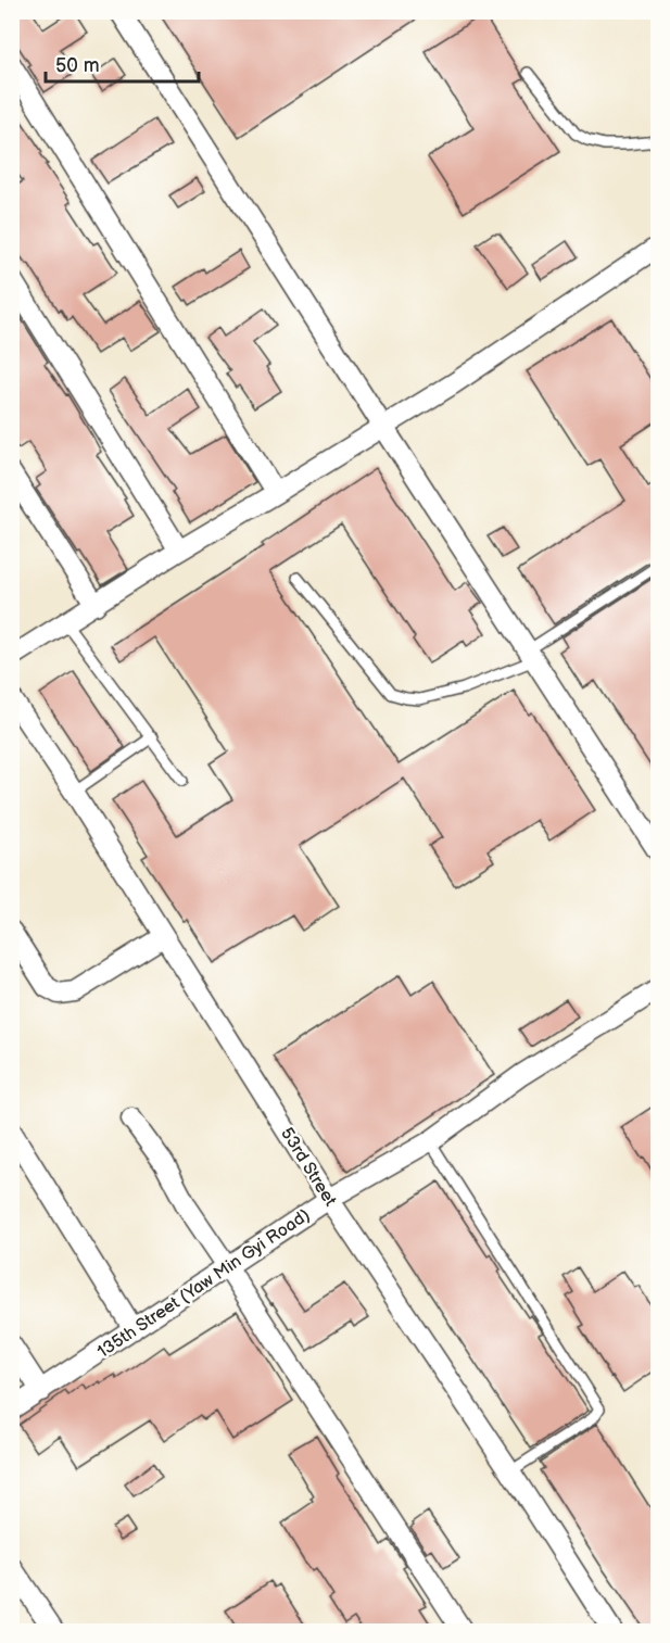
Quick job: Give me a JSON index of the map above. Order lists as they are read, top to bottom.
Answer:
{
  "streets": {
    "street": ["53rd Street", "135th Street (Yaw Min Gyi Road)"]
  },
  "crossings": [
    ["53rd Street", "135th Street (Yaw Min Gyi Road)"]
  ],
  "scale_bar": "50 m"
}
